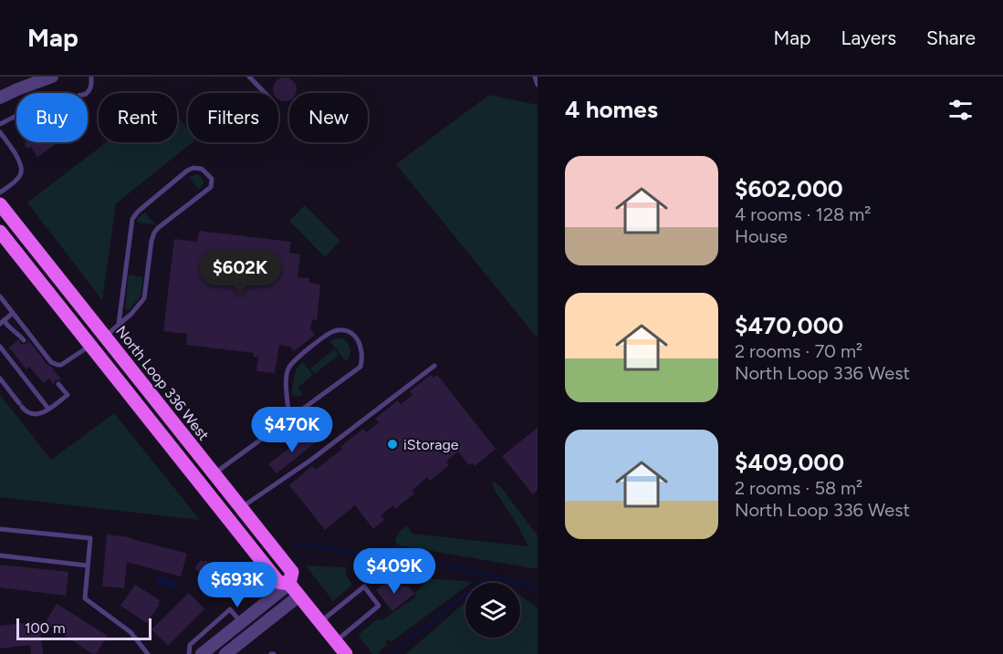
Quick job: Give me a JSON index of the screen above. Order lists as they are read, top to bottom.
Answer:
{
  "streets": {
    "main road": ["North Loop 336 West"]
  },
  "places": ["iStorage"],
  "scale_bar": "100 m",
  "page": {
    "header": "Map",
    "nav": ["Map", "Layers", "Share"],
    "heading": "4 homes",
    "chip": [
      "Buy",
      "Rent",
      "Filters",
      "New"
    ],
    "list": [
      {
        "name": "$602,000",
        "note": "4 rooms · 128 m² · House"
      },
      {
        "name": "$470,000",
        "note": "2 rooms · 70 m² · North Loop 336 West"
      },
      {
        "name": "$409,000",
        "note": "2 rooms · 58 m² · North Loop 336 West"
      }
    ],
    "price": [
      "$602K",
      "$470K",
      "$409K",
      "$693K"
    ],
    "scale": "100 m"
  }
}
